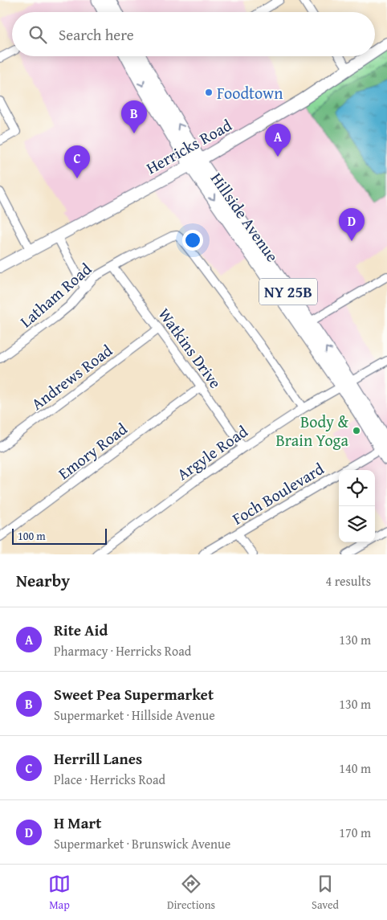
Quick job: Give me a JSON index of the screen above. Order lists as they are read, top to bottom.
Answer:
{
  "streets": {
    "main road": ["Herricks Road", "Hillside Avenue", "NY 25B"],
    "street": [
      "Latham Road",
      "Watkins Drive",
      "Andrews Road",
      "Emory Road",
      "Argyle Road",
      "Foch Boulevard"
    ]
  },
  "crossings": [
    ["Herricks Road", "Hillside Avenue"],
    ["Hillside Avenue", "Argyle Road"],
    ["Hillside Avenue", "Foch Boulevard"],
    ["Latham Road", "Watkins Drive"],
    ["Latham Road", "Argyle Road"],
    ["Watkins Drive", "Andrews Road"],
    ["Watkins Drive", "Emory Road"],
    ["Watkins Drive", "Argyle Road"]
  ],
  "places": ["Foodtown", "Body & Brain Yoga"],
  "scale_bar": "100 m",
  "page": {
    "search": "Search here",
    "pins": [
      "B",
      "A",
      "C",
      "D"
    ],
    "scale": "100 m",
    "heading": ["Nearby", "4 results"],
    "list": [
      {
        "mark": "A",
        "name": "Rite Aid",
        "note": "Pharmacy · Herricks Road",
        "value": "130 m"
      },
      {
        "mark": "B",
        "name": "Sweet Pea Supermarket",
        "note": "Supermarket · Hillside Avenue",
        "value": "130 m"
      },
      {
        "mark": "C",
        "name": "Herrill Lanes",
        "note": "Place · Herricks Road",
        "value": "140 m"
      },
      {
        "mark": "D",
        "name": "H Mart",
        "note": "Supermarket · Brunswick Avenue",
        "value": "170 m"
      }
    ],
    "nav": ["Map", "Directions", "Saved"]
  }
}
